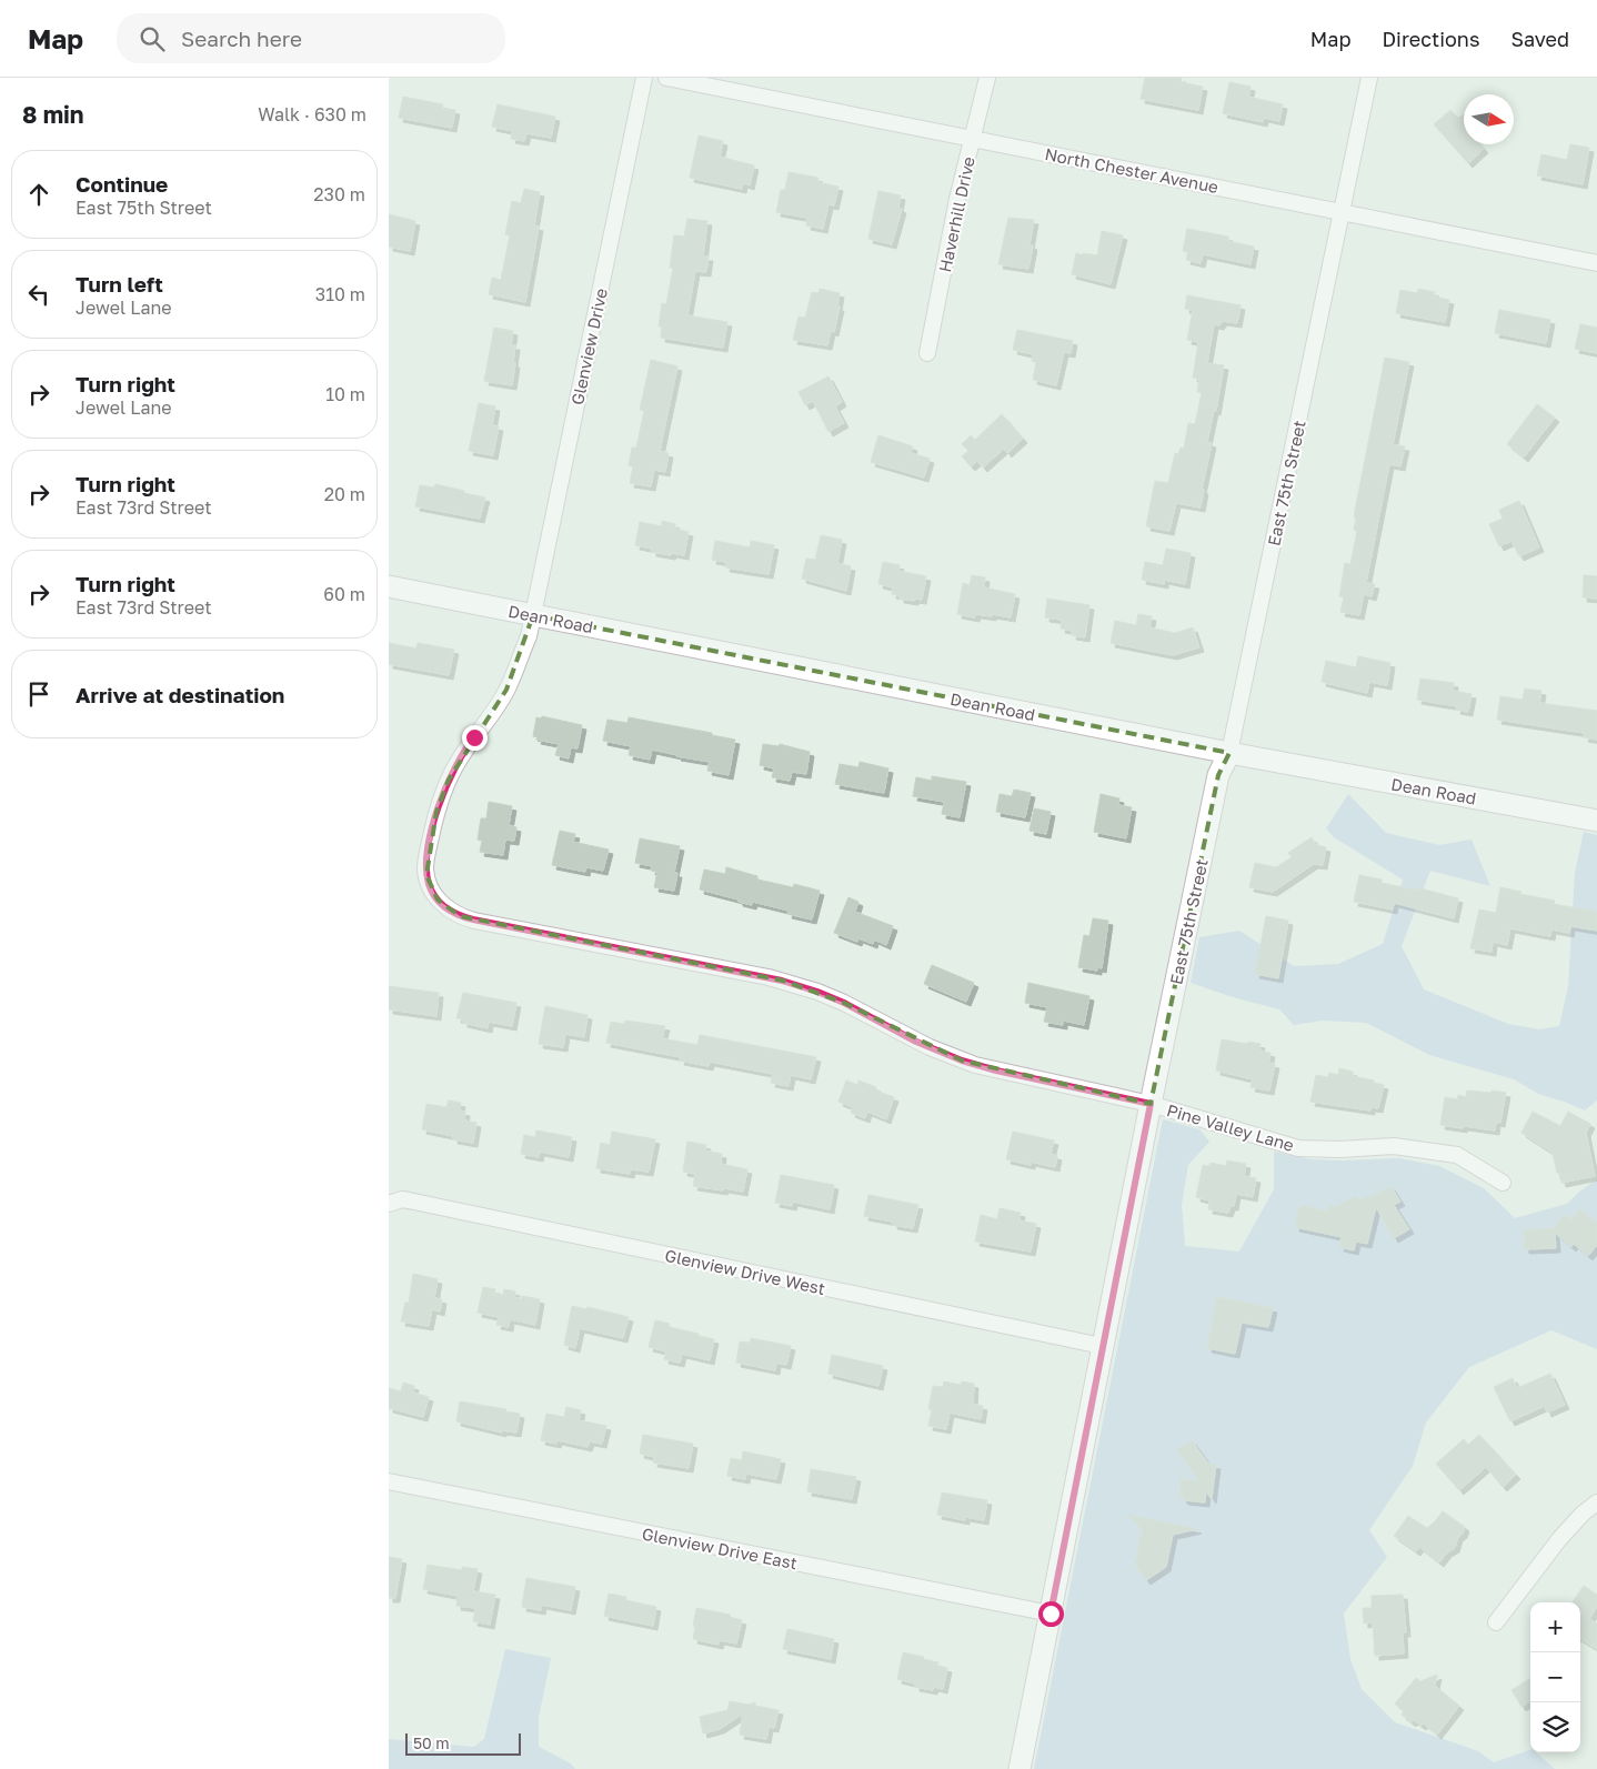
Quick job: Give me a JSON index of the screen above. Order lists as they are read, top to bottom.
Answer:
{
  "streets": {
    "street": [
      "North Chester Avenue",
      "Haverhill Drive",
      "Glenview Drive",
      "East 75th Street",
      "Dean Road",
      "Pine Valley Lane",
      "Glenview Drive West",
      "Glenview Drive East"
    ]
  },
  "crossings": [
    ["North Chester Avenue", "Haverhill Drive"],
    ["North Chester Avenue", "East 75th Street"],
    ["Glenview Drive", "Dean Road"],
    ["Glenview Drive", "Pine Valley Lane"],
    ["East 75th Street", "Dean Road"],
    ["East 75th Street", "Pine Valley Lane"],
    ["East 75th Street", "Glenview Drive West"],
    ["East 75th Street", "Glenview Drive East"]
  ],
  "scale_bar": "50 m",
  "north": "right",
  "page": {
    "header": "Map",
    "search": "Search here",
    "nav": ["Map", "Directions", "Saved"],
    "heading": ["8 min", "Walk · 630 m"],
    "list": [
      ["Continue", "East 75th Street", "230 m"],
      ["Turn left", "Jewel Lane", "310 m"],
      ["Turn right", "Jewel Lane", "10 m"],
      ["Turn right", "East 73rd Street", "20 m"],
      ["Turn right", "East 73rd Street", "60 m"],
      "Arrive at destination"
    ],
    "map_buttons": ["+", "−"],
    "scale": "50 m"
  }
}
